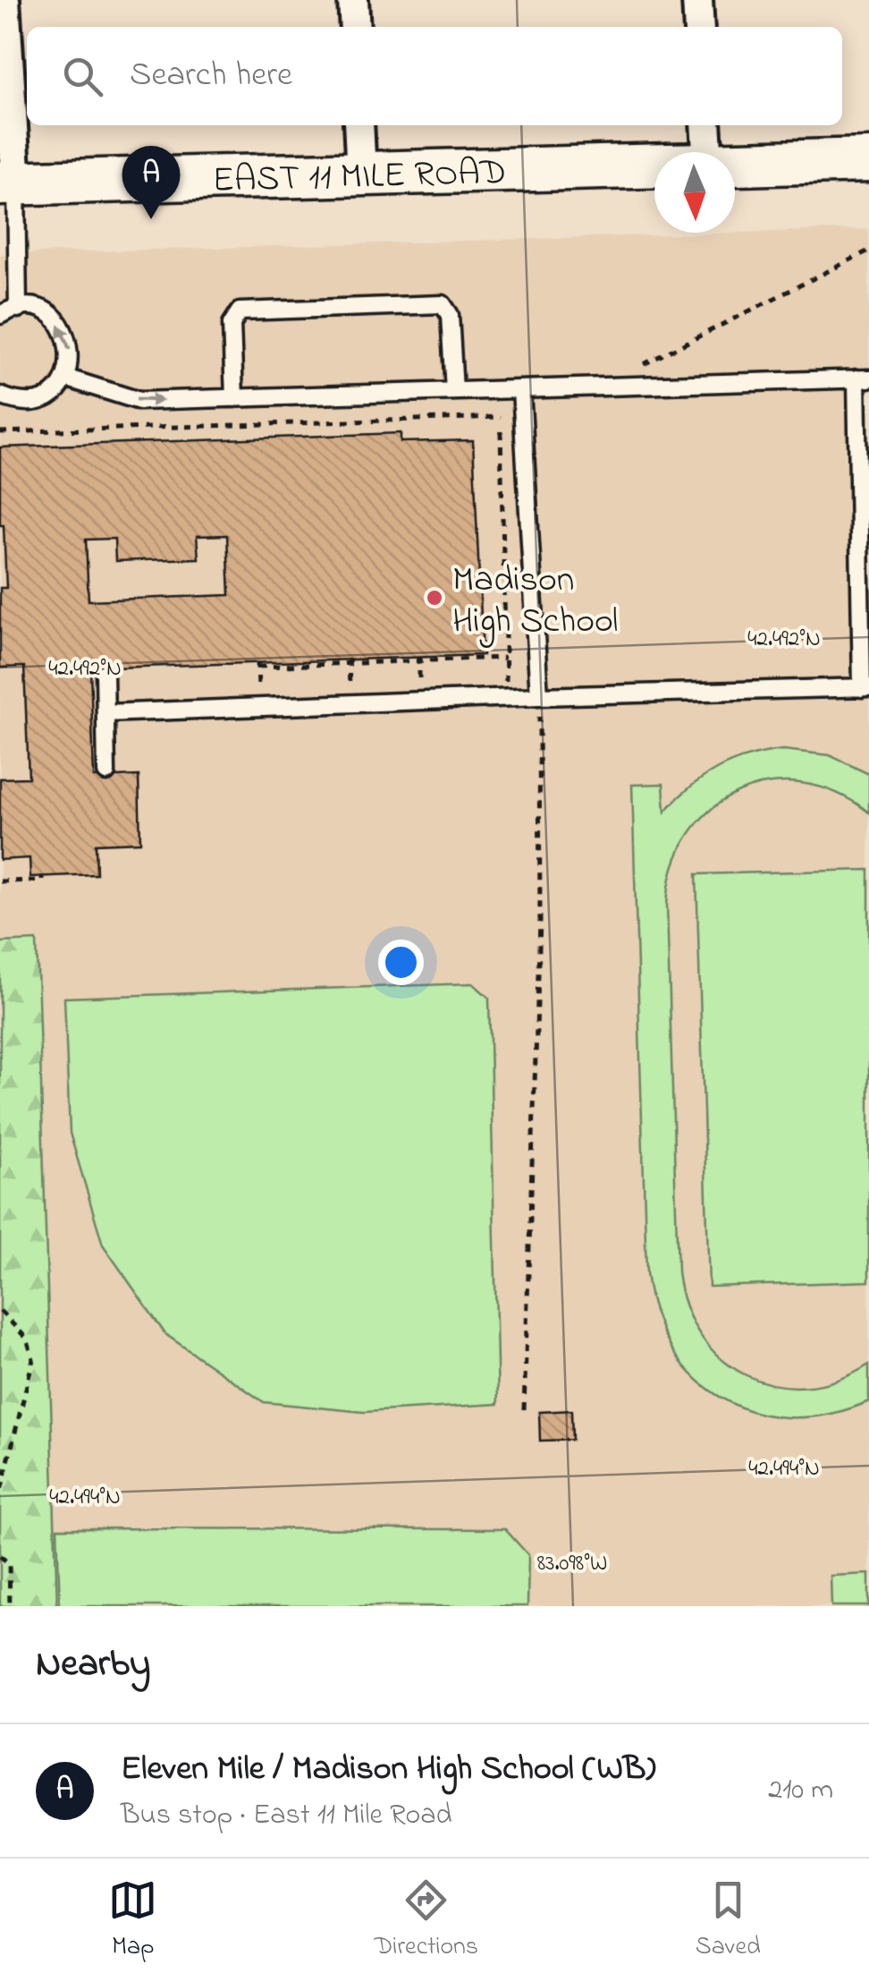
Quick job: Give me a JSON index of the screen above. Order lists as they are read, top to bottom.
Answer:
{
  "streets": {
    "main road": ["EAST 11 MILE ROAD"]
  },
  "places": ["Madison High School"],
  "north": "bottom",
  "page": {
    "search": "Search here",
    "pins": "A",
    "heading": "Nearby",
    "list": [
      {
        "mark": "A",
        "name": "Eleven Mile / Madison High School (WB)",
        "note": "Bus stop · East 11 Mile Road",
        "value": "210 m"
      }
    ],
    "nav": ["Map", "Directions", "Saved"]
  },
  "coordinates": ["42.492°N", "42.494°N", "83.098°W"]
}
